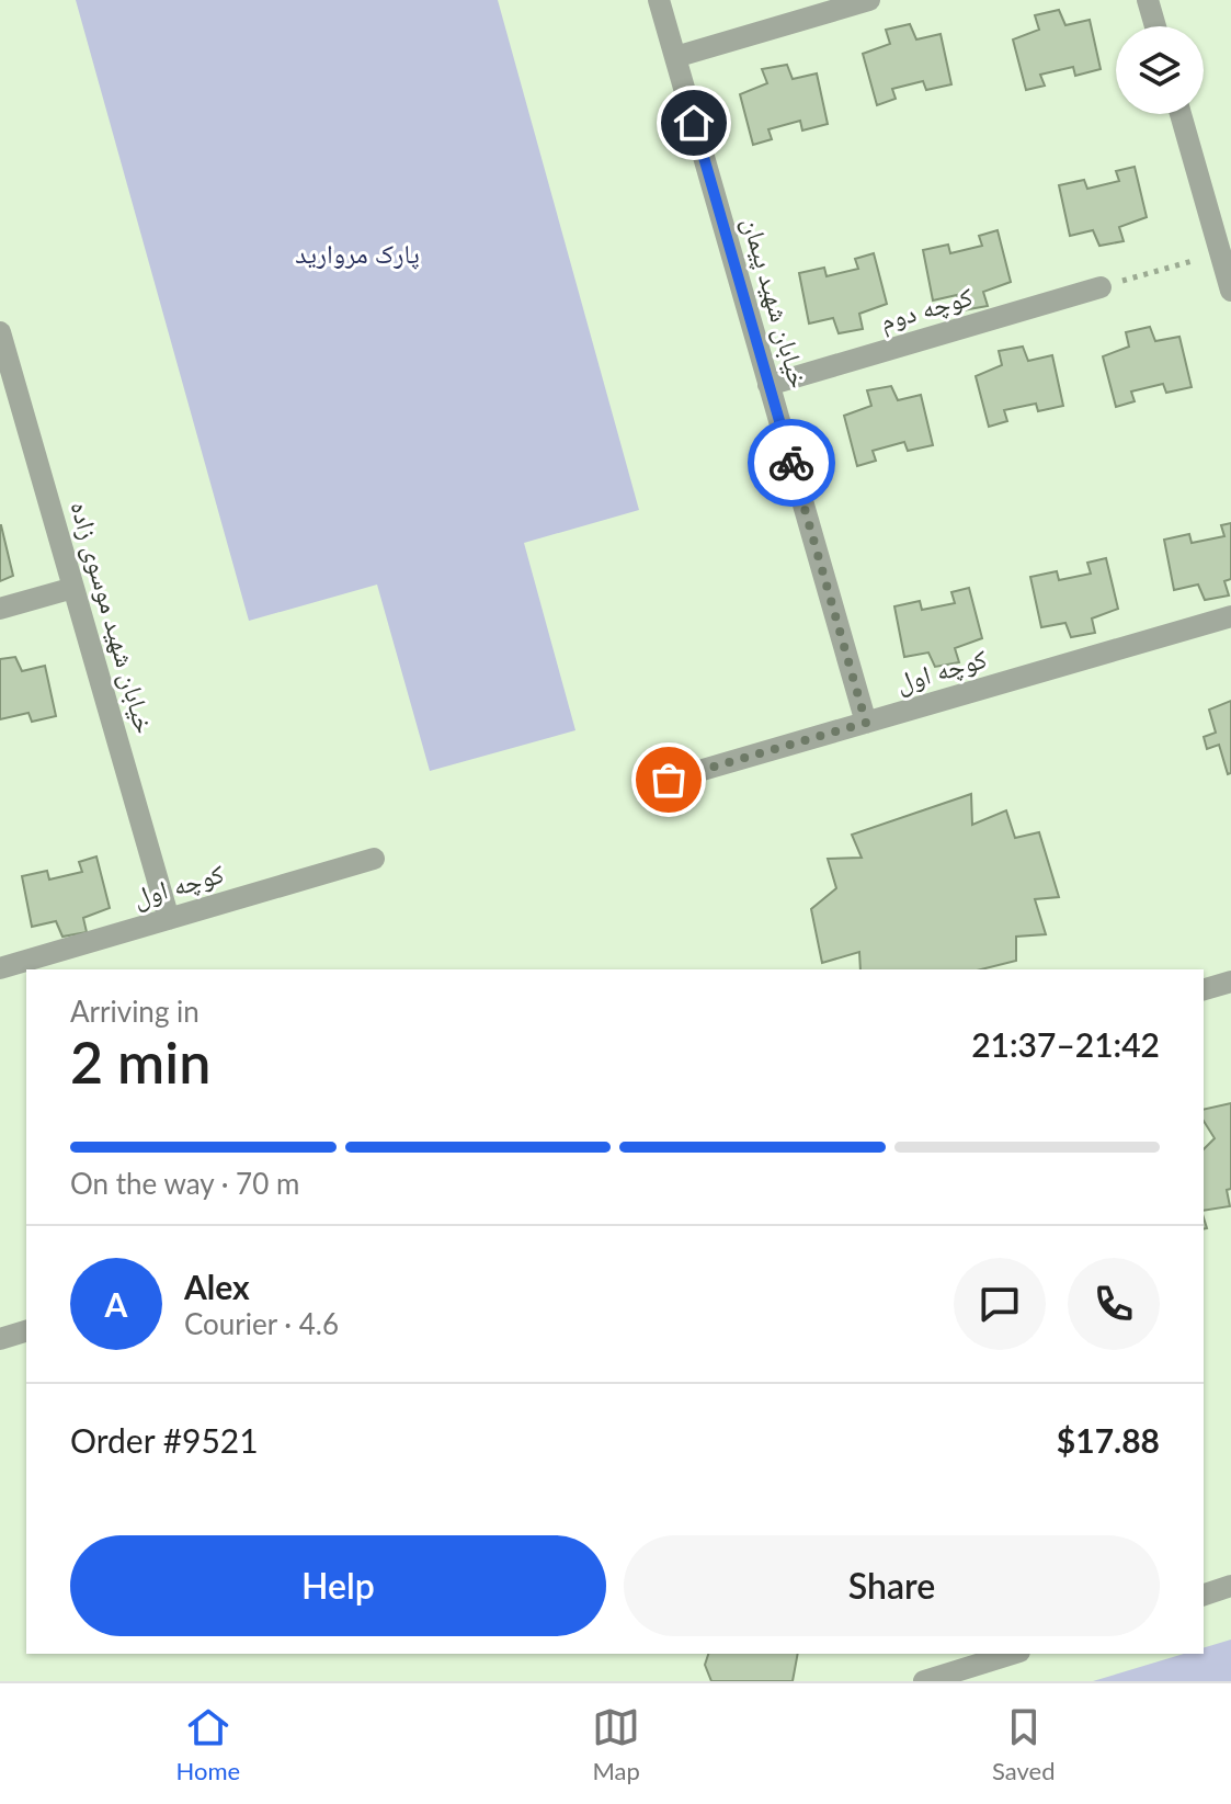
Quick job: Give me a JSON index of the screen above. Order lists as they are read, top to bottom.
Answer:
{
  "streets": {
    "street": [
      "خیابان شهید پیمان",
      "کوچه دوم",
      "خیابان شهید موسوی زاده",
      "کوچه اول"
    ]
  },
  "crossings": [
    ["خیابان شهید پیمان", "کوچه دوم"],
    ["خیابان شهید پیمان", "کوچه اول"],
    ["خیابان شهید موسوی زاده", "کوچه اول"]
  ],
  "parks": ["پارک مروارید"],
  "page": {
    "heading": ["2 min", "Arriving in", "21:37–21:42"],
    "panel": [
      "Alex",
      "Courier · 4.6",
      "Order #9521",
      "$17.88"
    ],
    "bar": "On the way · 70 m",
    "round": "A",
    "buttons": ["Help", "Share"],
    "tabs": ["Home", "Map", "Saved"]
  }
}
